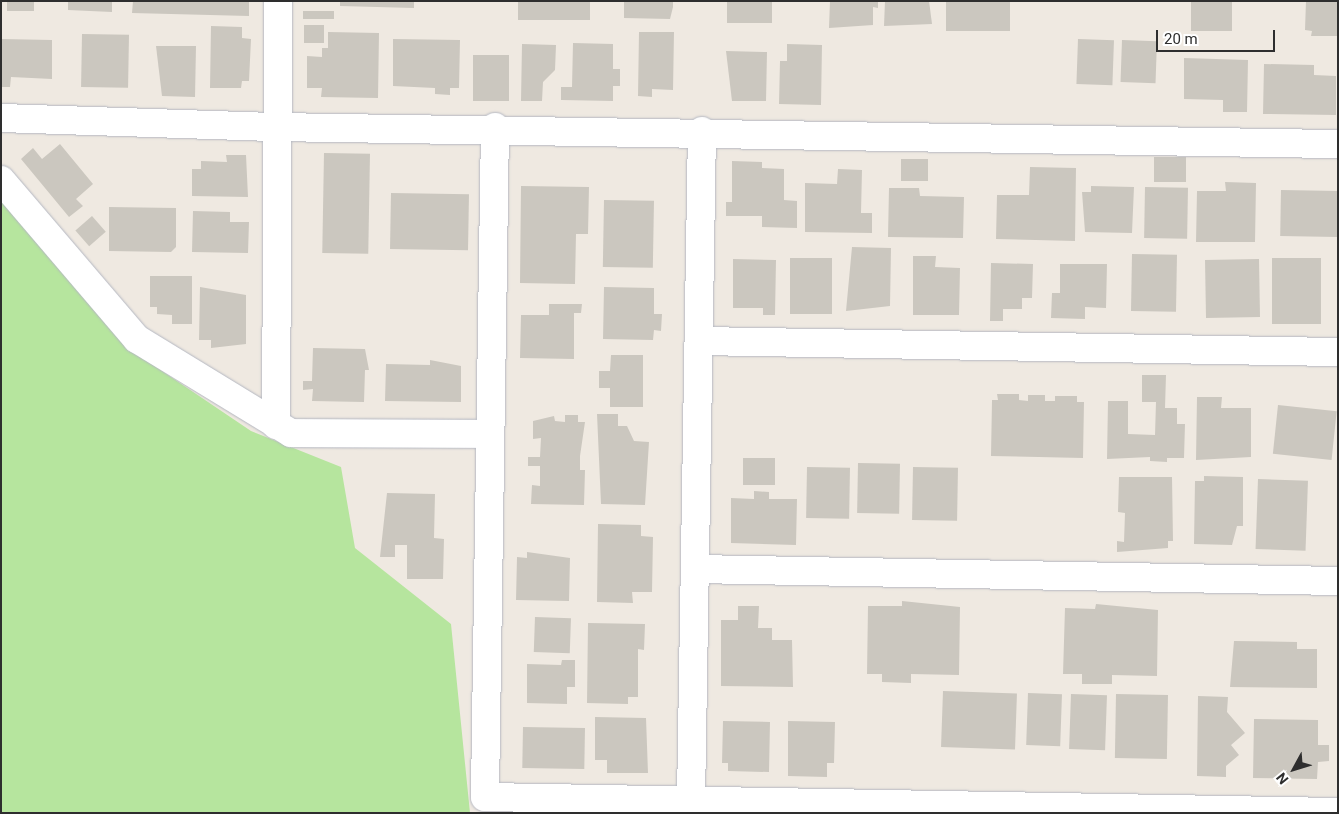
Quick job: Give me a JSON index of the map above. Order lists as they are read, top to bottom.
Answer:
{
  "scale_bar": "20 m",
  "north": "bottom left"
}
